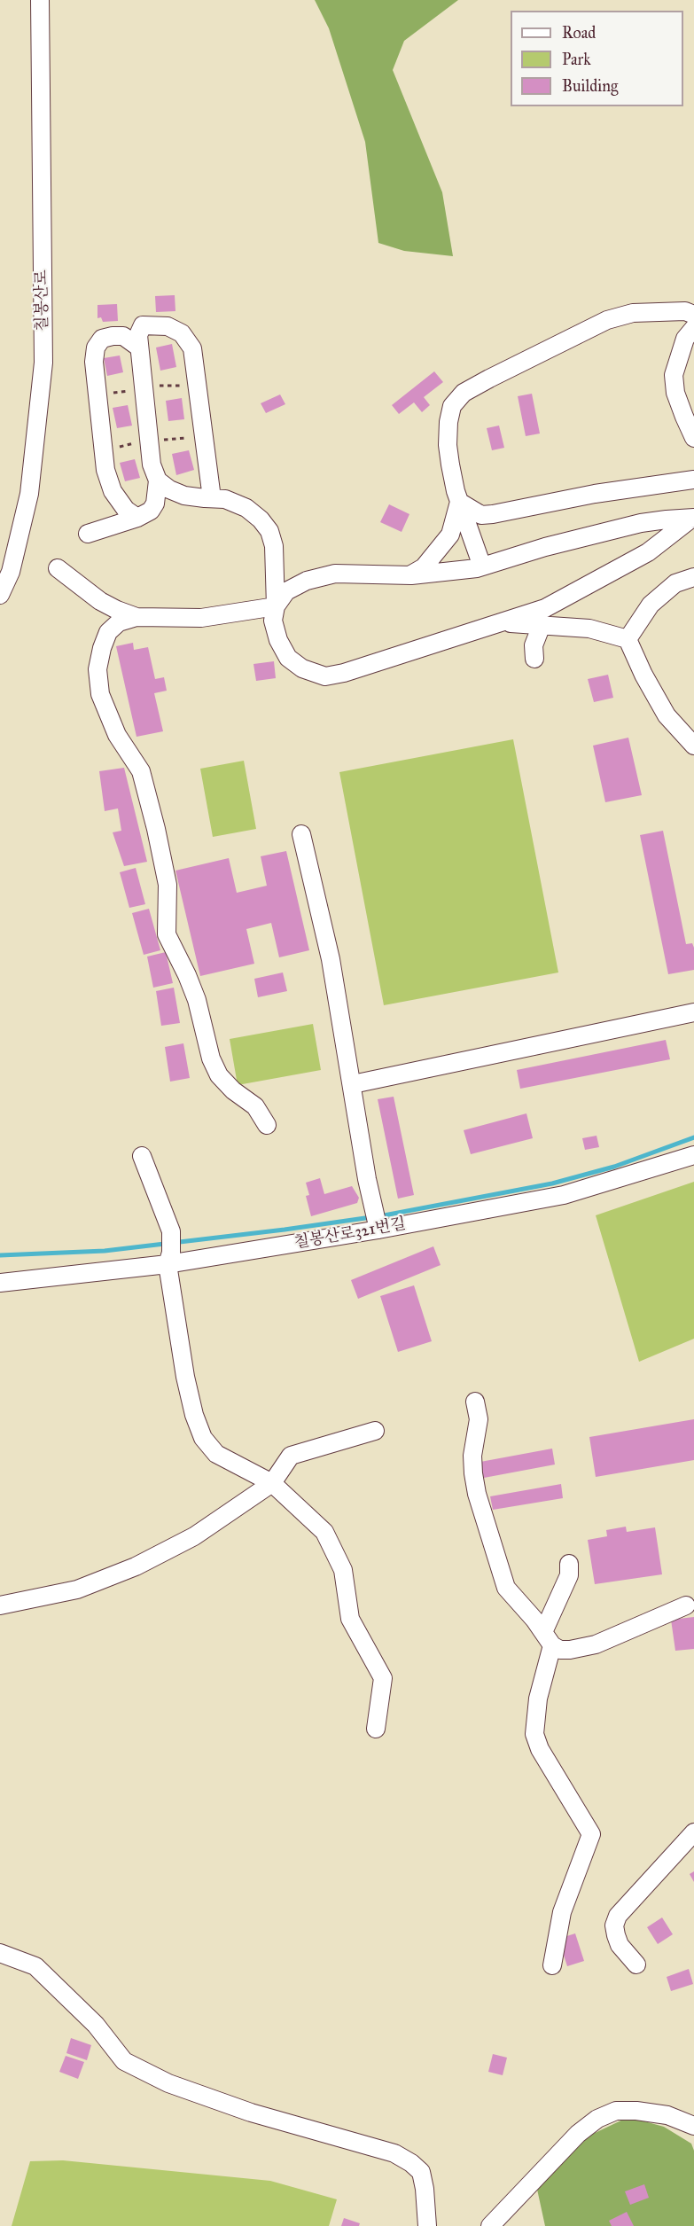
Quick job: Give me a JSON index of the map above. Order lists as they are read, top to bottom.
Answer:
{
  "streets": {
    "street": ["칠봉산로", "칠봉산로321번길"]
  },
  "legend": ["Road", "Park", "Building"]
}
